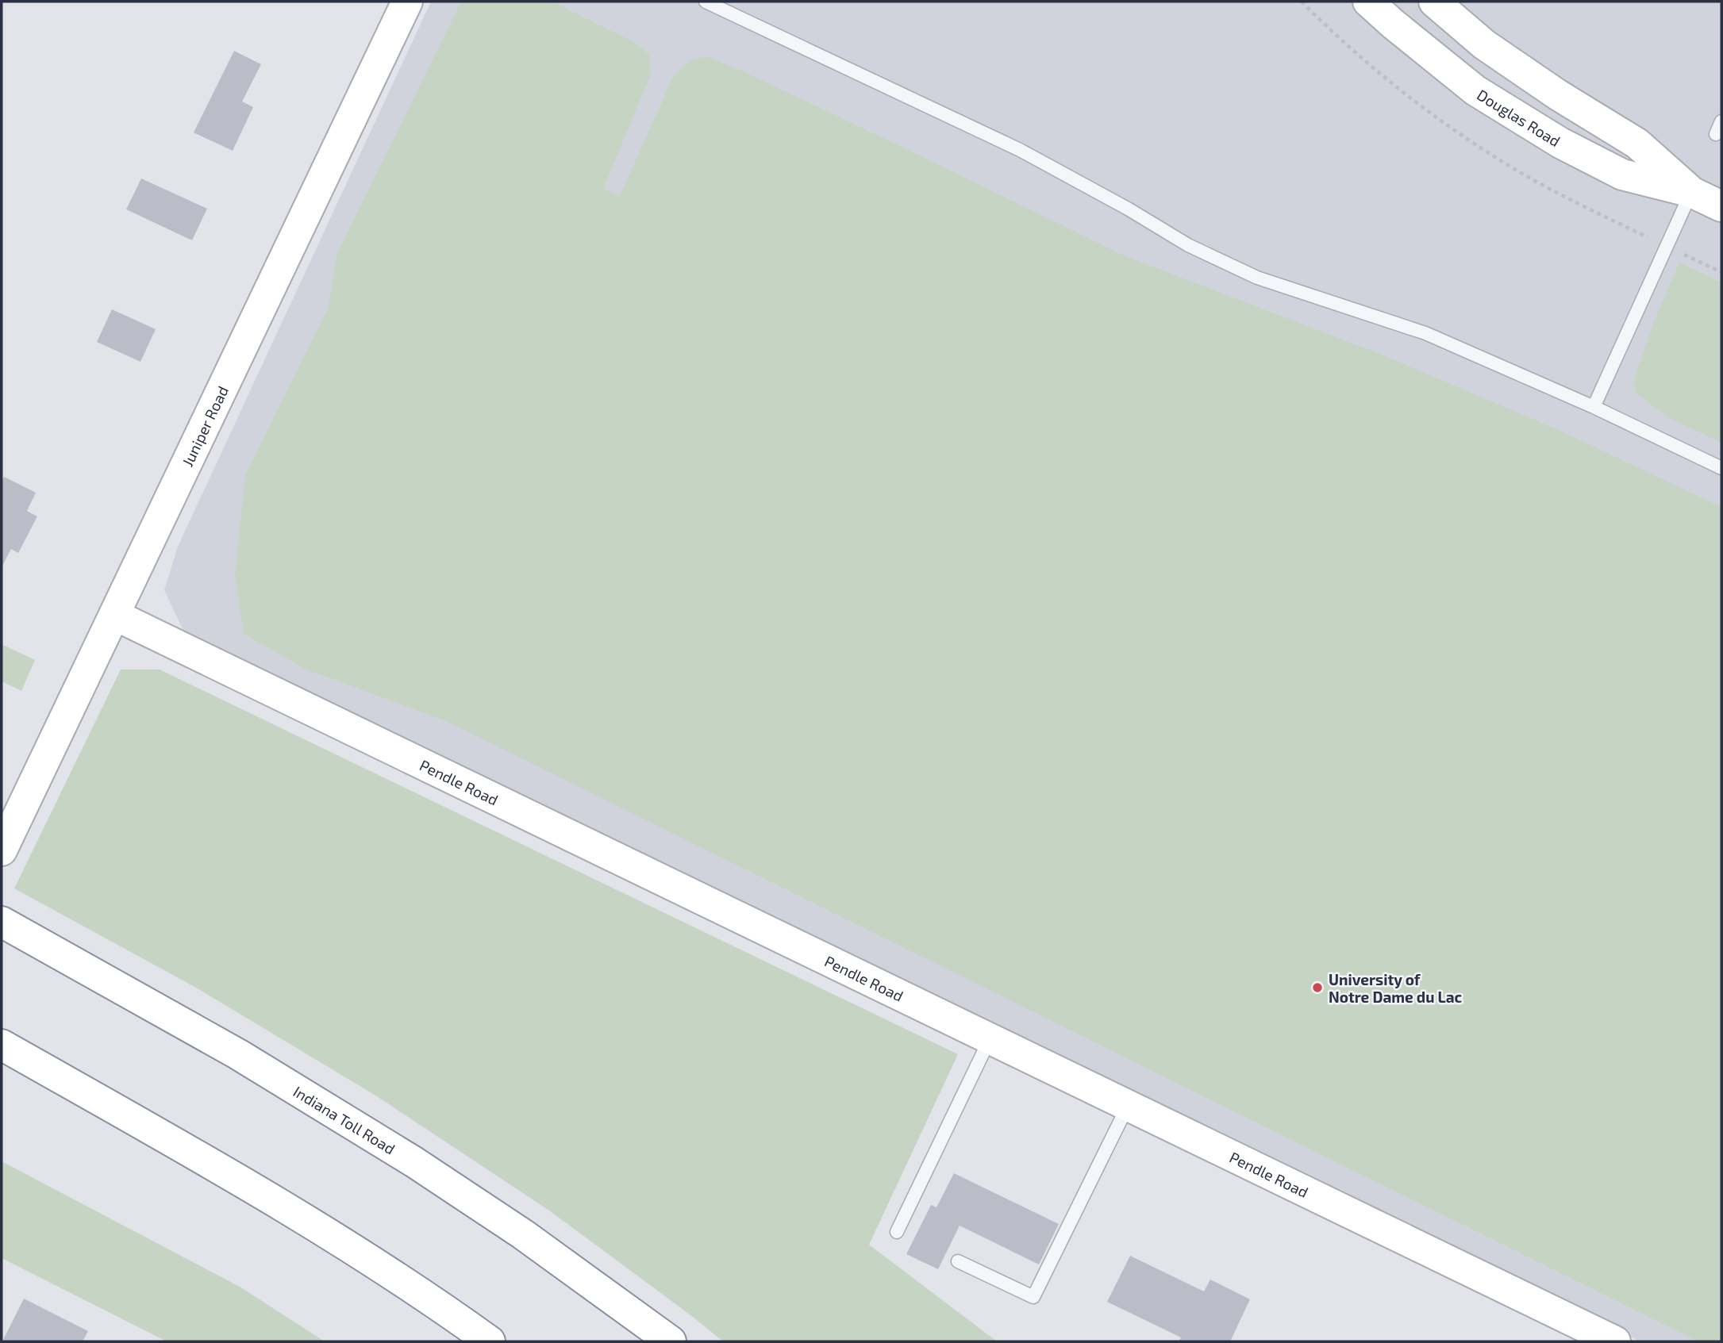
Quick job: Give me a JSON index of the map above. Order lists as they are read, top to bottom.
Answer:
{
  "streets": {
    "main road": [
      "Douglas Road",
      "Juniper Road",
      "Pendle Road",
      "Indiana Toll Road"
    ]
  },
  "crossings": [
    ["Juniper Road", "Pendle Road"]
  ],
  "places": ["University of Notre Dame du Lac"]
}
